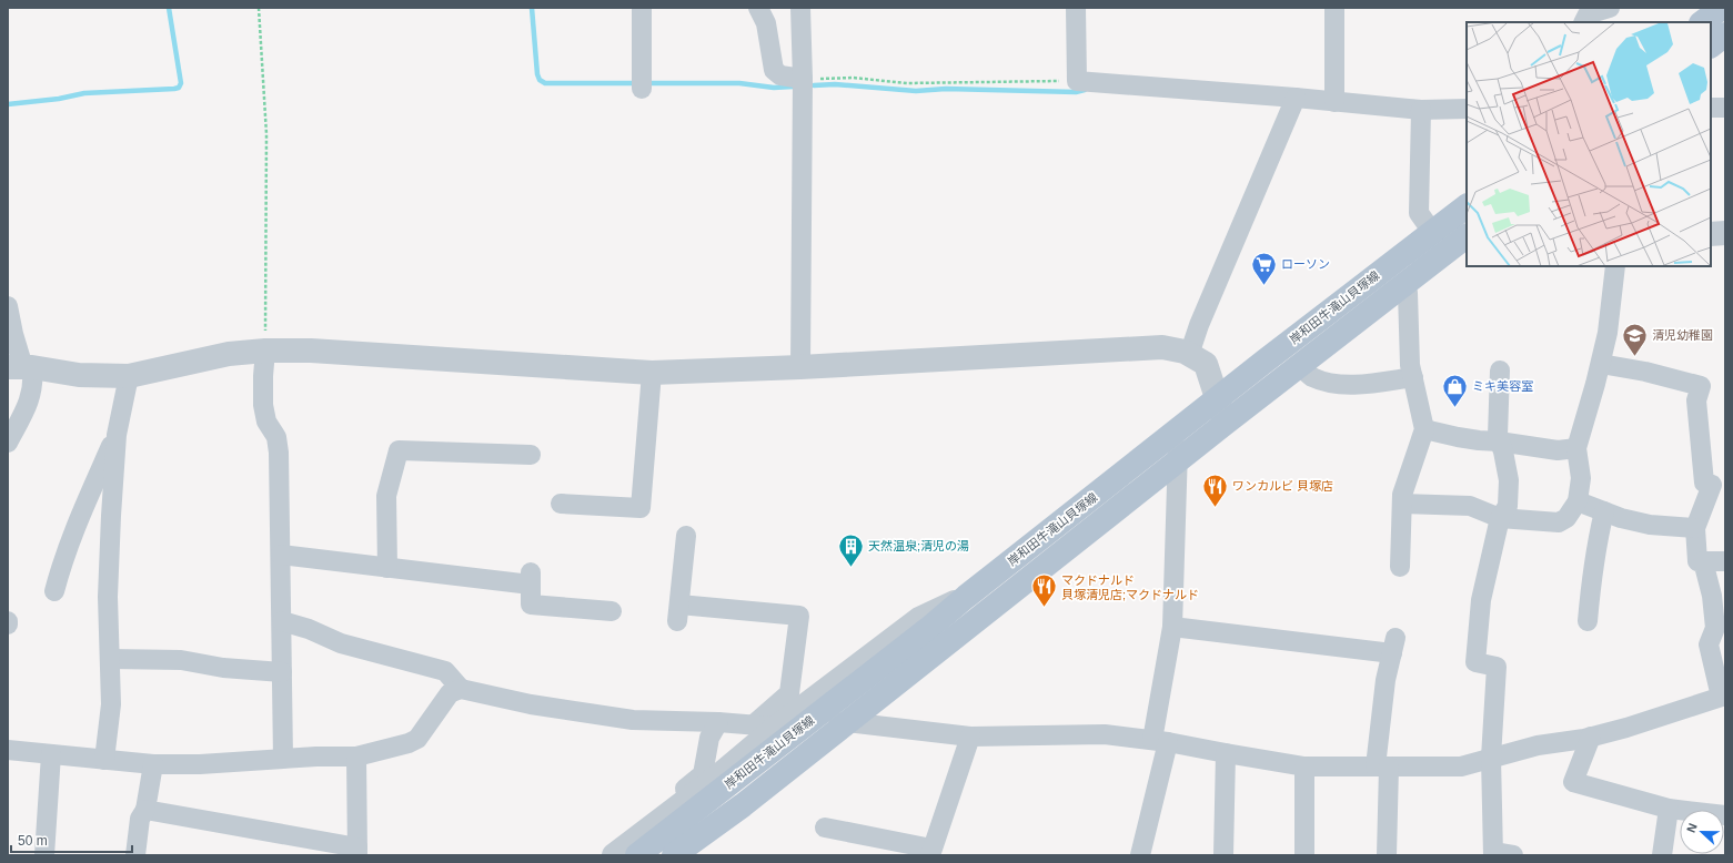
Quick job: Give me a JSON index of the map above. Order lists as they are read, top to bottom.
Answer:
{
  "streets": {
    "main road": ["岸和田牛滝山貝塚線"]
  },
  "places": {
    "supermarket": ["ローソン"],
    "school or university": ["清児幼稚園"],
    "shop": ["ミキ美容室"],
    "restaurant": ["ワンカルビ 貝塚店", "マクドナルド 貝塚清児店;マクドナルド"],
    "building": ["天然温泉;清児の湯"]
  },
  "scale_bar": "50 m",
  "north": "left"
}
